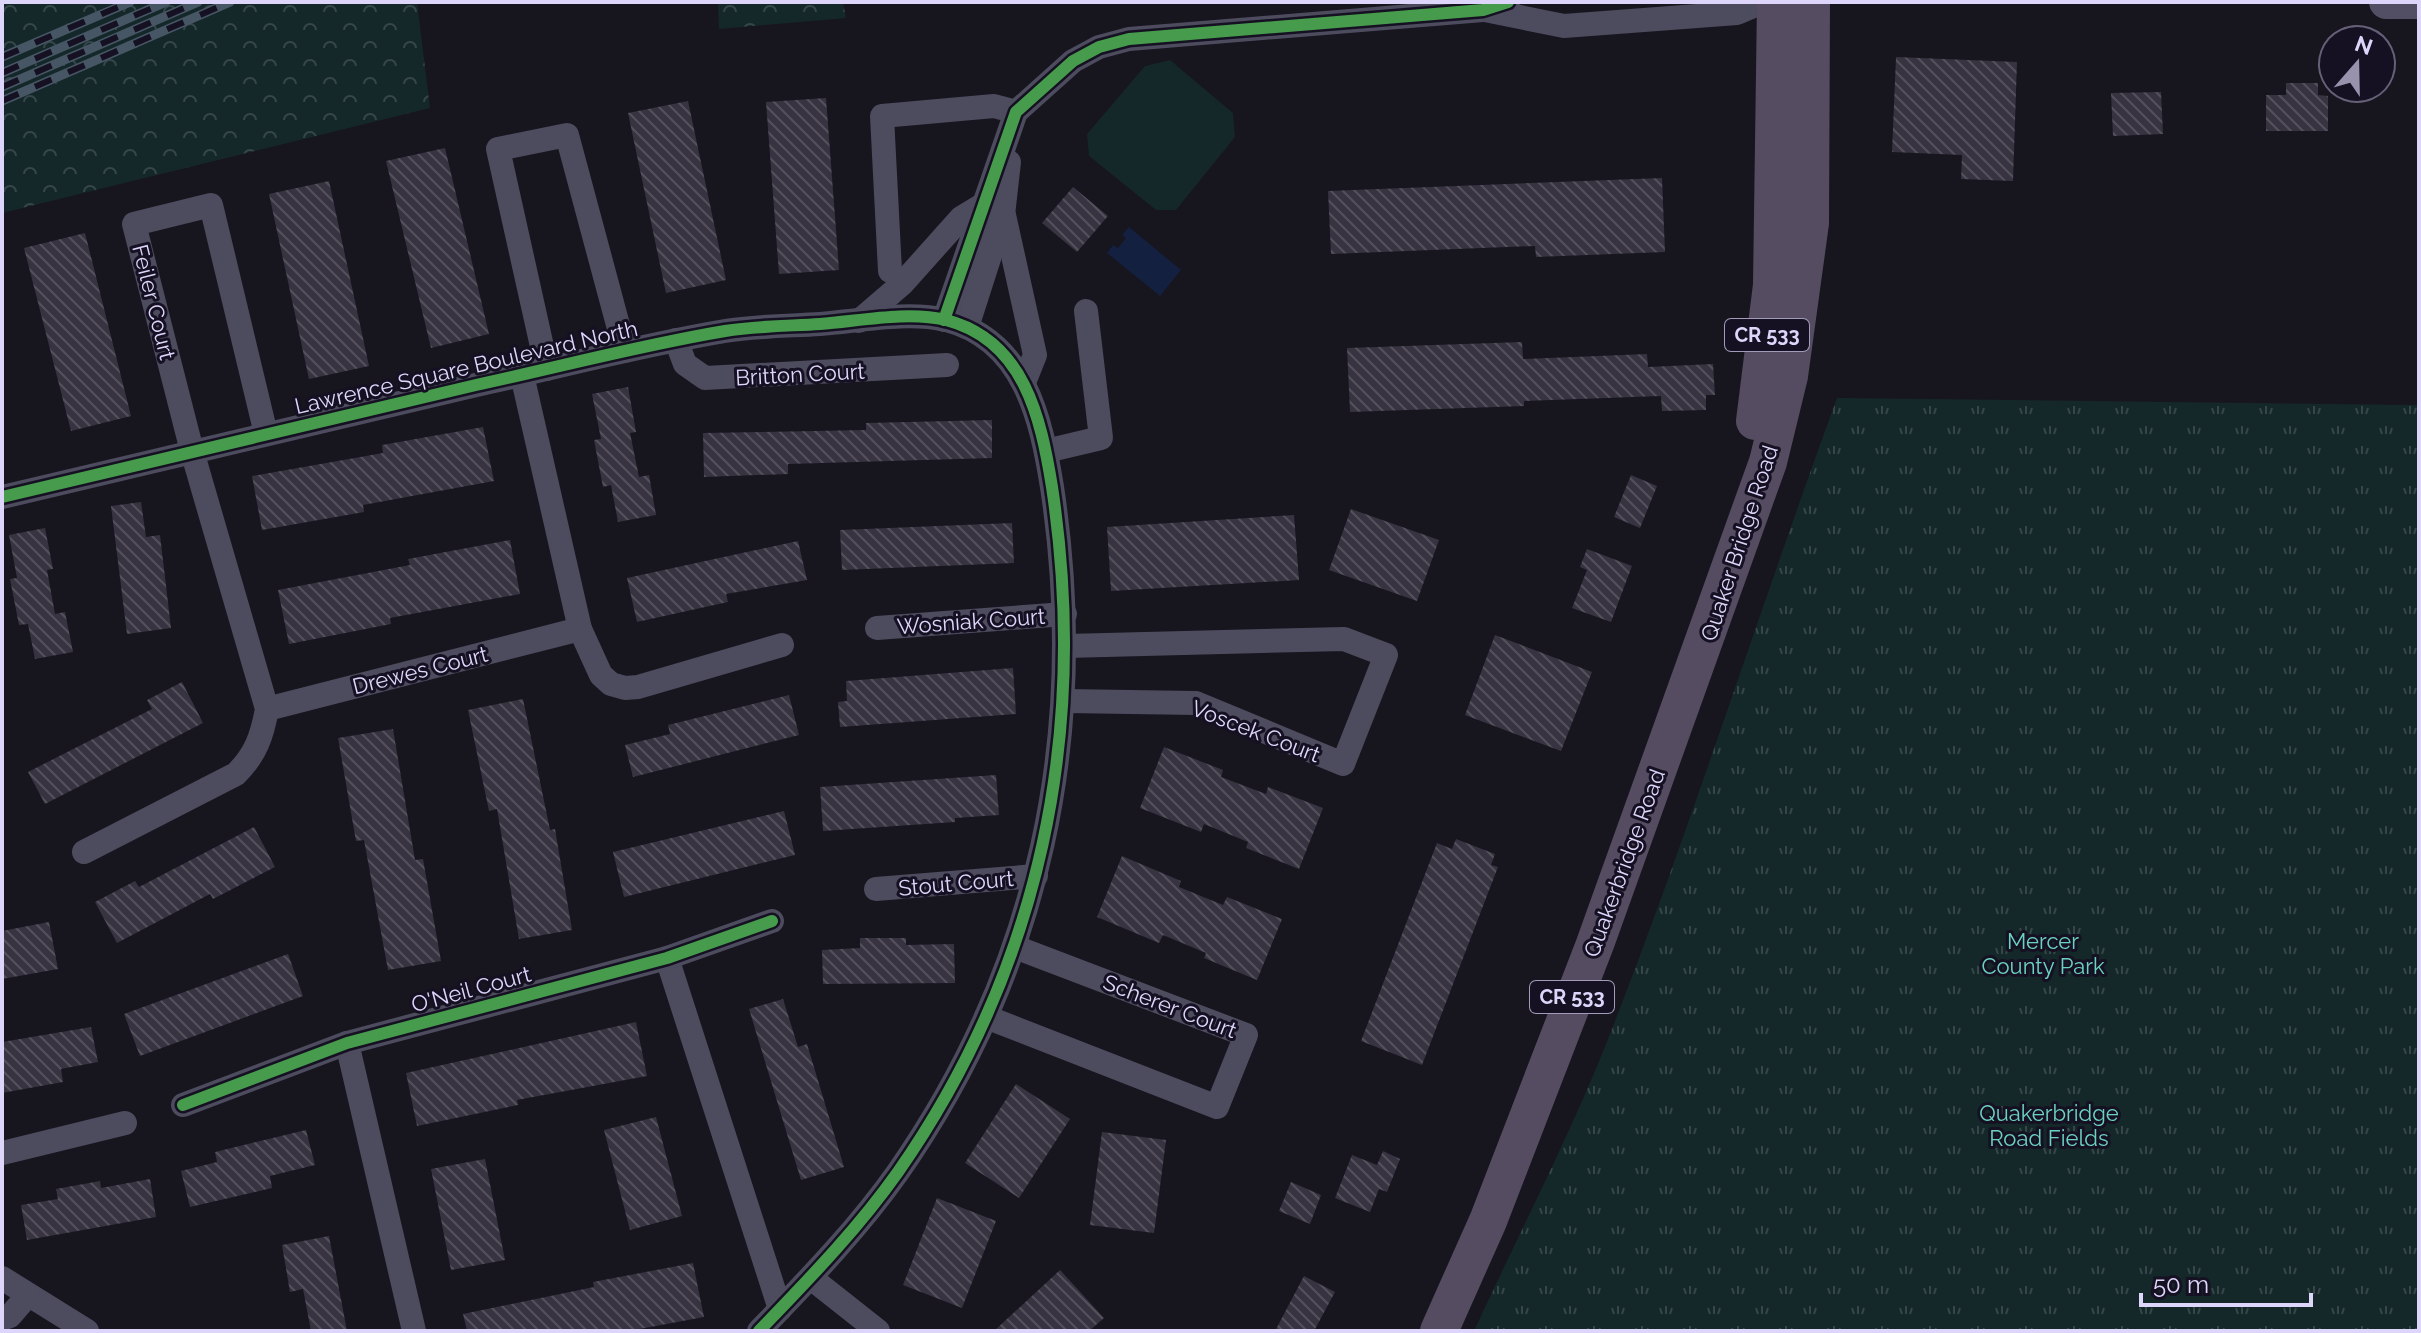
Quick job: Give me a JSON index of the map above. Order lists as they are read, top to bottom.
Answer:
{
  "streets": {
    "main road": ["CR 533", "Quaker Bridge Road", "Quakerbridge Road"],
    "street": [
      "Feiler Court",
      "Lawrence Square Boulevard North",
      "Britton Court",
      "Wosniak Court",
      "Drewes Court",
      "Voscek Court",
      "Stout Court",
      "O'Neil Court",
      "Scherer Court"
    ]
  },
  "crossings": [
    ["Feiler Court", "Lawrence Square Boulevard North"],
    ["Lawrence Square Boulevard North", "Britton Court"],
    ["Quaker Bridge Road", "Quakerbridge Road"]
  ],
  "parks": ["Mercer County Park", "Quakerbridge Road Fields"],
  "scale_bar": "50 m",
  "north": "top"
}
